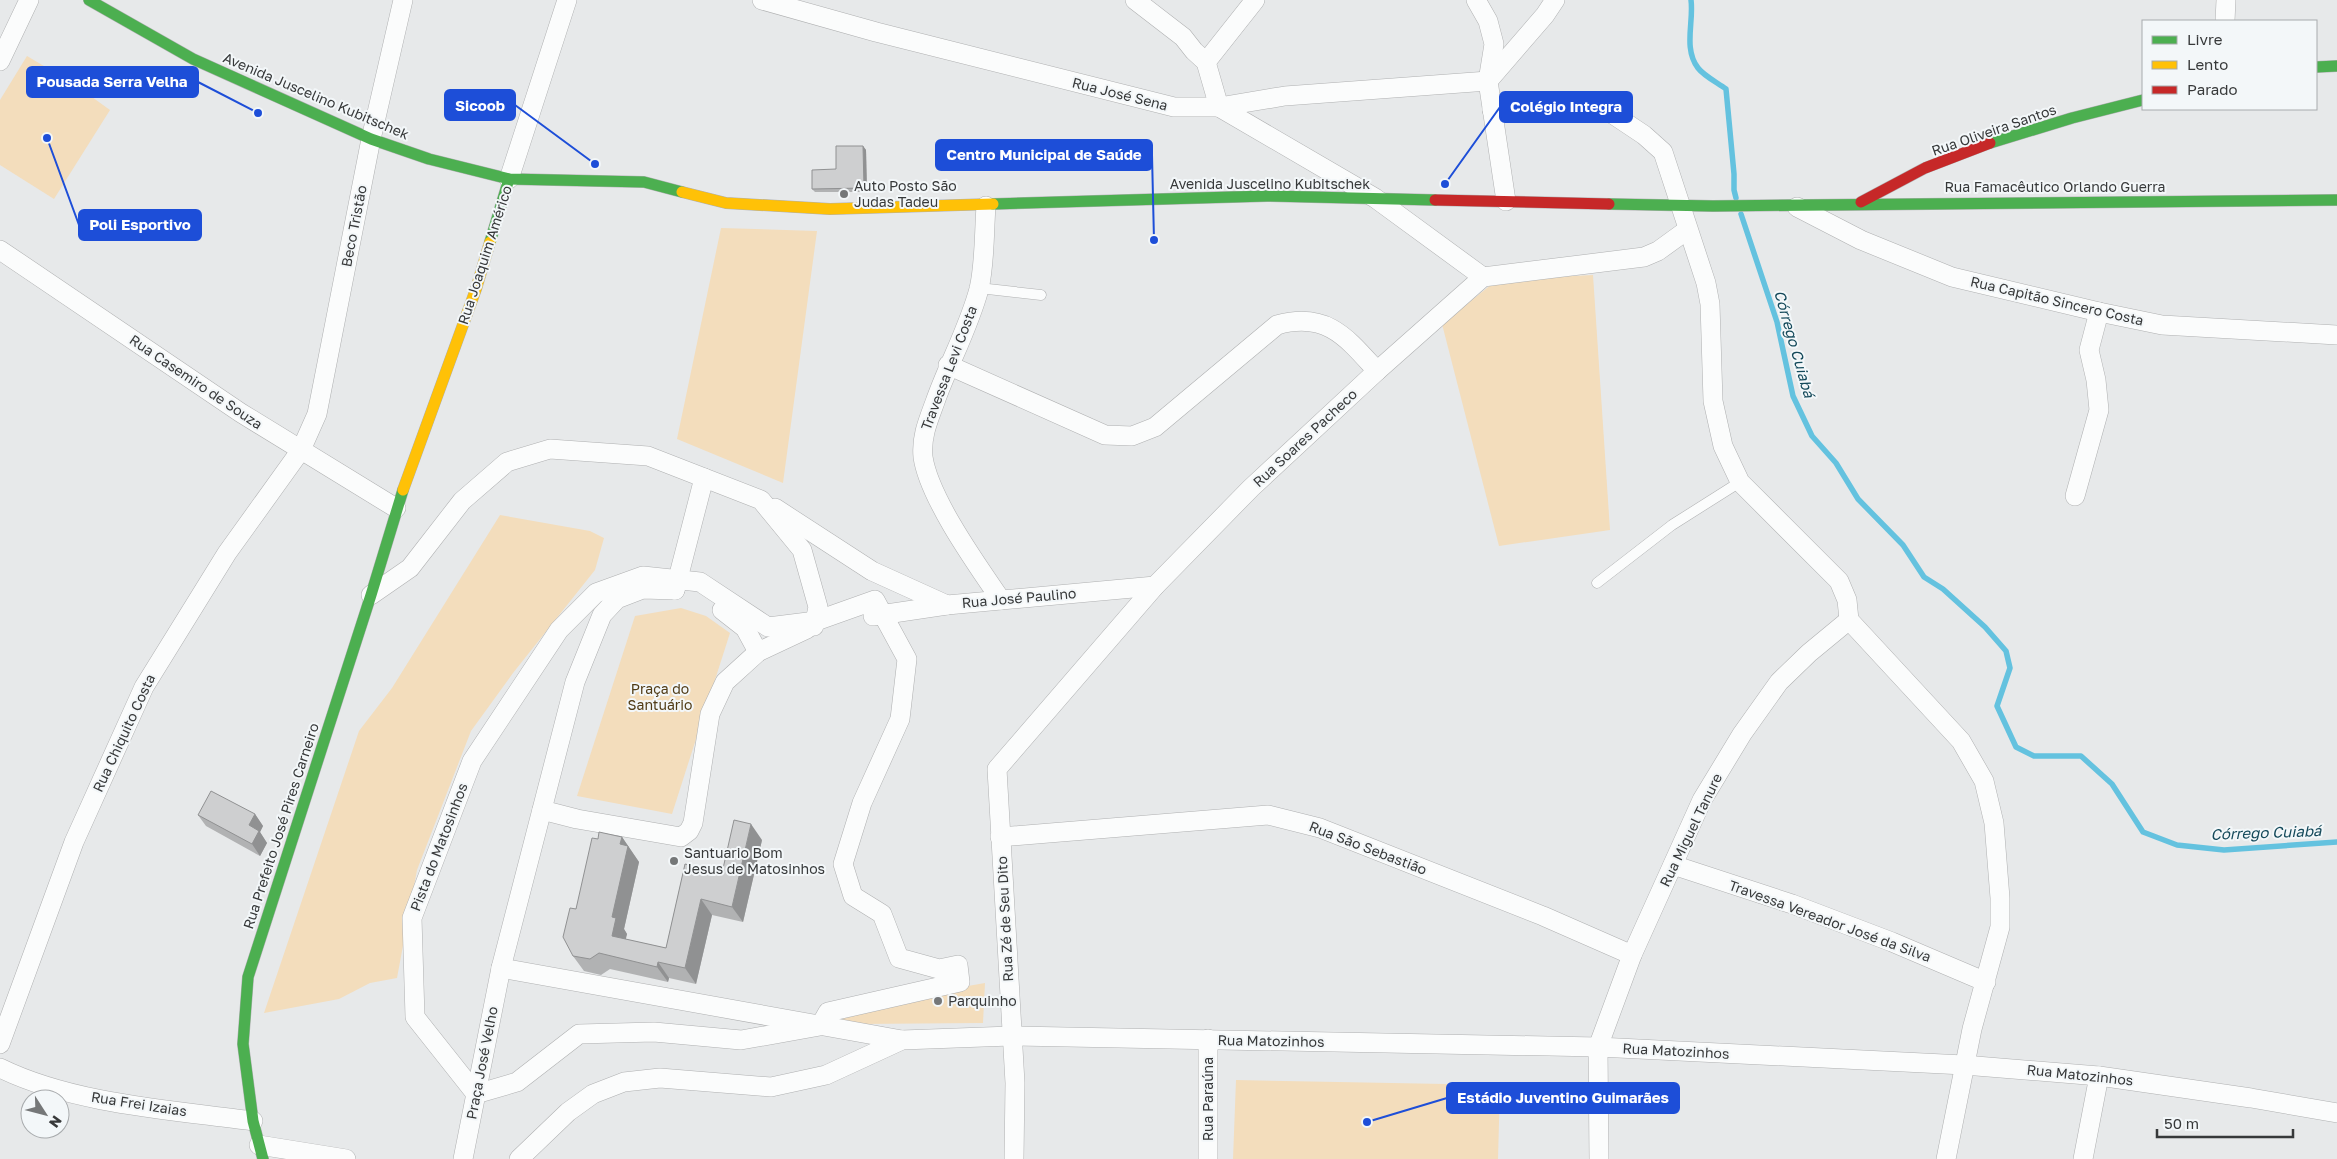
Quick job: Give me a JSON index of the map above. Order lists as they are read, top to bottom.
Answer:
{
  "streets": {
    "main road": [
      "Avenida Juscelino Kubitschek",
      "Rua Oliveira Santos",
      "Rua Famacêutico Orlando Guerra",
      "Rua Joaquim Américo",
      "Rua Prefeito José Pires Carneiro"
    ],
    "street": [
      "Rua José Sena",
      "Beco Tristão",
      "Rua Capitão Sincero Costa",
      "Travessa Levi Costa",
      "Rua Casemiro de Souza",
      "Rua Soares Pacheco",
      "Rua José Paulino",
      "Rua Chiquito Costa",
      "Rua Miguel Tanure",
      "Pista do Matosinhos",
      "Rua São Sebastião",
      "Rua Zé de Seu Dito",
      "Travessa Vereador José da Silva",
      "Rua Matozinhos",
      "Praça José Velho",
      "Rua Paraúna",
      "Rua Frei Izaias"
    ]
  },
  "crossings": [
    ["Avenida Juscelino Kubitschek", "Rua Famacêutico Orlando Guerra"],
    ["Avenida Juscelino Kubitschek", "Beco Tristão"],
    ["Avenida Juscelino Kubitschek", "Rua Joaquim Américo"],
    ["Avenida Juscelino Kubitschek", "Travessa Levi Costa"],
    ["Rua Oliveira Santos", "Rua Famacêutico Orlando Guerra"],
    ["Rua Famacêutico Orlando Guerra", "Rua Capitão Sincero Costa"],
    ["Beco Tristão", "Rua Casemiro de Souza"],
    ["Beco Tristão", "Rua Chiquito Costa"],
    ["Rua Joaquim Américo", "Rua Casemiro de Souza"],
    ["Rua Joaquim Américo", "Rua Prefeito José Pires Carneiro"],
    ["Travessa Levi Costa", "Rua José Paulino"],
    ["Rua Casemiro de Souza", "Rua Chiquito Costa"],
    ["Rua Casemiro de Souza", "Rua Prefeito José Pires Carneiro"],
    ["Rua Soares Pacheco", "Rua José Paulino"],
    ["Rua Soares Pacheco", "Rua Zé de Seu Dito"],
    ["Rua Prefeito José Pires Carneiro", "Rua Frei Izaias"],
    ["Rua Miguel Tanure", "Rua São Sebastião"],
    ["Rua Miguel Tanure", "Travessa Vereador José da Silva"],
    ["Rua Miguel Tanure", "Rua Matozinhos"],
    ["Pista do Matosinhos", "Praça José Velho"],
    ["Rua São Sebastião", "Rua Zé de Seu Dito"],
    ["Rua Zé de Seu Dito", "Rua Matozinhos"],
    ["Rua Matozinhos", "Rua Paraúna"]
  ],
  "water": ["Córrego Cuiabá"],
  "parks": ["Praça do Santuário"],
  "places": [
    "Pousada Serra Velha",
    "Poli Esportivo",
    "Sicoob",
    "Colégio Integra",
    "Auto Posto São Judas Tadeu",
    "Centro Municipal de Saúde",
    "Santuario Bom Jesus de Matosinhos",
    "Parquinho",
    "Estádio Juventino Guimarães"
  ],
  "legend": ["Livre", "Lento", "Parado"],
  "scale_bar": "50 m",
  "north": "bottom right"
}
